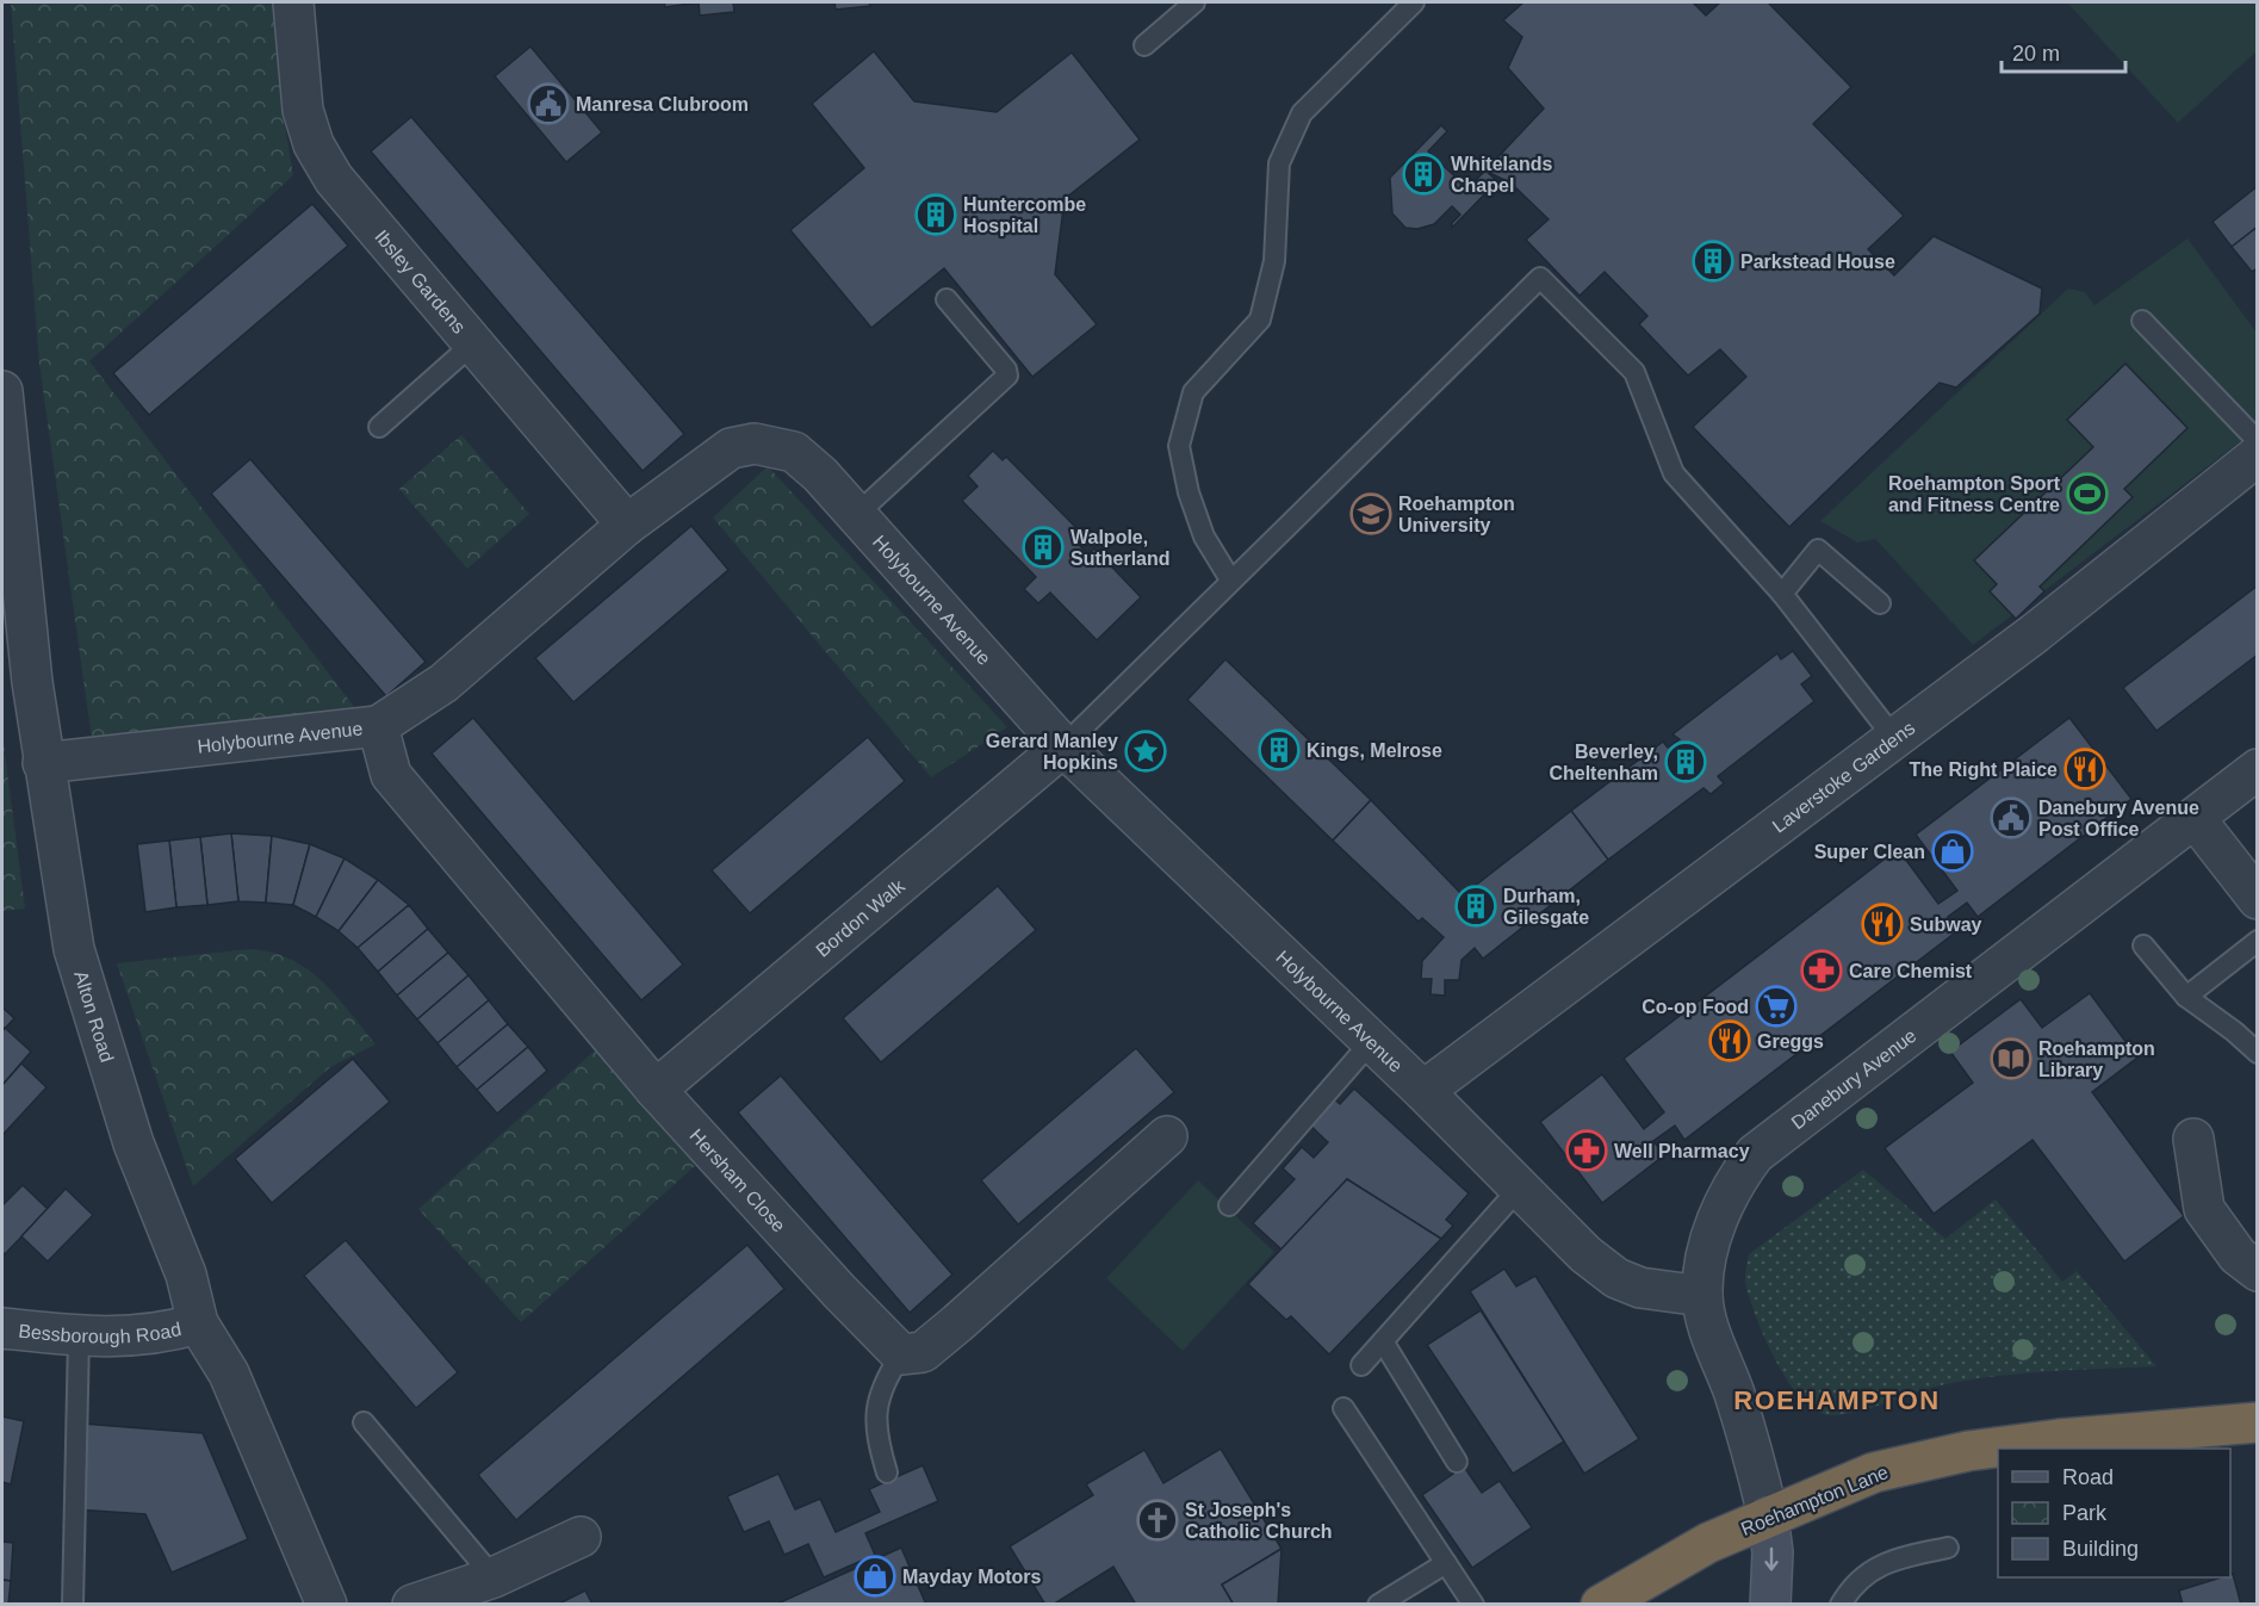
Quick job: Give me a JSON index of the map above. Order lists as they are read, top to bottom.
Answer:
{
  "streets": {
    "highway": ["Roehampton Lane"],
    "street": [
      "Ibsley Gardens",
      "Holybourne Avenue",
      "Laverstoke Gardens",
      "Bordon Walk",
      "Alton Road",
      "Danebury Avenue",
      "Hersham Close",
      "Bessborough Road"
    ]
  },
  "crossings": [
    ["Ibsley Gardens", "Holybourne Avenue"],
    ["Holybourne Avenue", "Laverstoke Gardens"],
    ["Holybourne Avenue", "Bordon Walk"],
    ["Holybourne Avenue", "Alton Road"],
    ["Holybourne Avenue", "Danebury Avenue"],
    ["Holybourne Avenue", "Hersham Close"],
    ["Bordon Walk", "Hersham Close"],
    ["Alton Road", "Bessborough Road"],
    ["Danebury Avenue", "Roehampton Lane"]
  ],
  "districts": ["ROEHAMPTON"],
  "places": {
    "public building": ["Manresa Clubroom", "Danebury Avenue Post Office"],
    "building": [
      "Whitelands Chapel",
      "Huntercombe Hospital",
      "Parkstead House",
      "Walpole, Sutherland",
      "Kings, Melrose",
      "Beverley, Cheltenham",
      "Durham, Gilesgate"
    ],
    "sports": ["Roehampton Sport and Fitness Centre"],
    "school or university": ["Roehampton University"],
    "place": ["Gerard Manley Hopkins"],
    "restaurant": ["The Right Plaice", "Subway", "Greggs"],
    "shop": ["Super Clean", "Mayday Motors"],
    "pharmacy": ["Care Chemist", "Well Pharmacy"],
    "supermarket": ["Co-op Food"],
    "library": ["Roehampton Library"],
    "church": ["St Joseph's Catholic Church"]
  },
  "legend": ["Road", "Park", "Building"],
  "scale_bar": "20 m"
}
